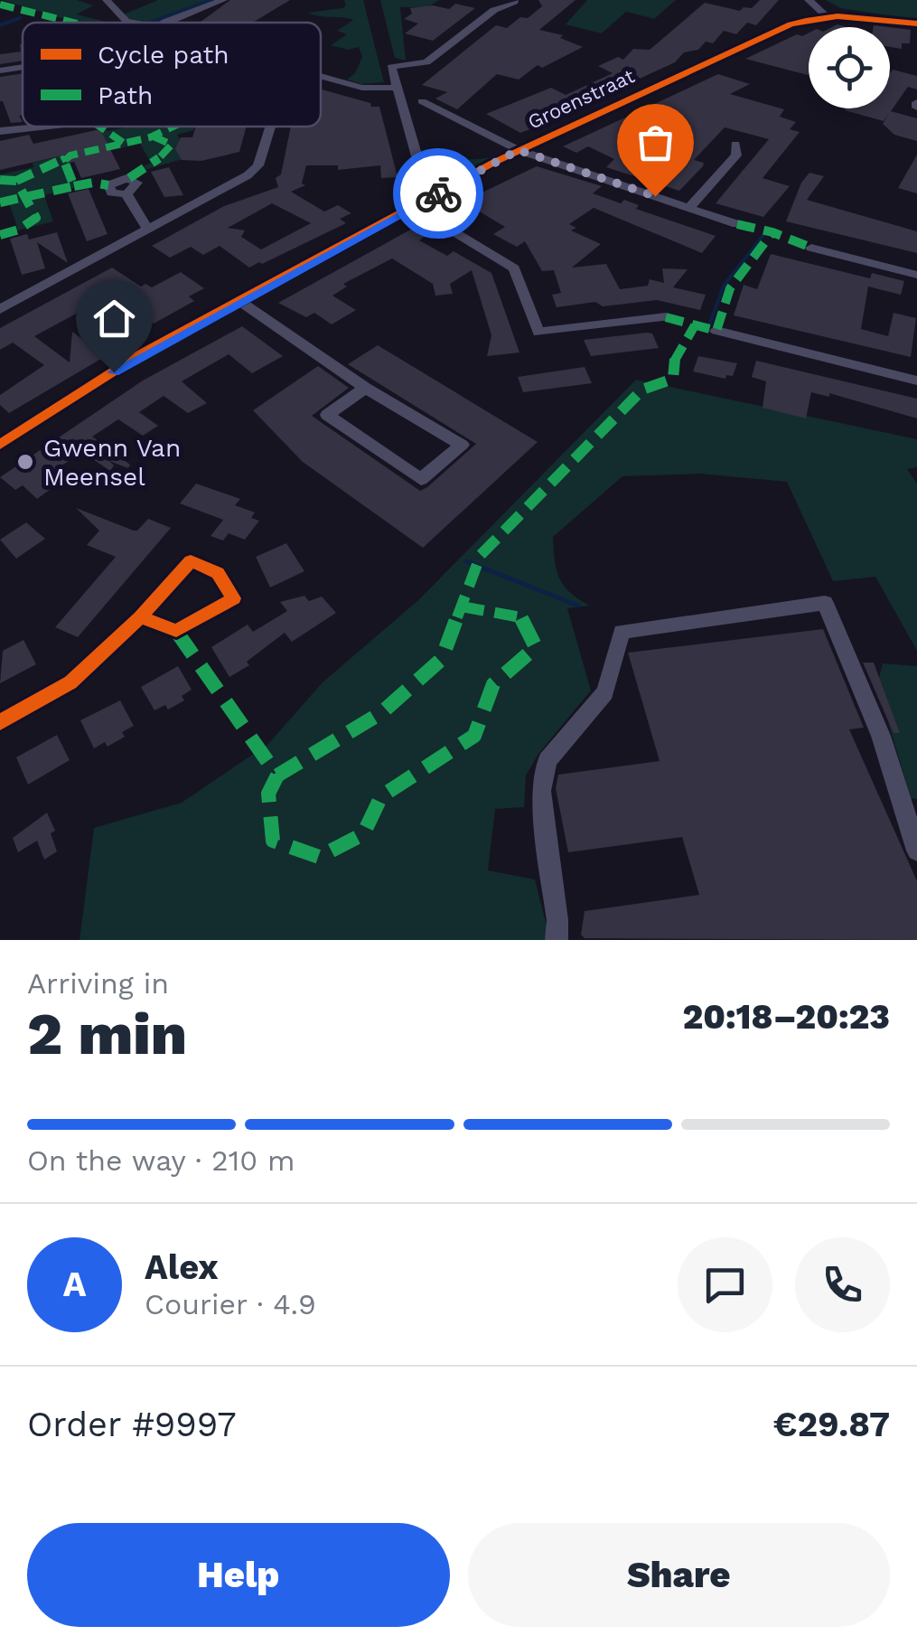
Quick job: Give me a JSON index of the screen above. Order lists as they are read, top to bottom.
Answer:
{
  "streets": {
    "street": ["Groenstraat"]
  },
  "places": ["Gwenn Van Meensel"],
  "legend": ["Cycle path", "Path"],
  "page": {
    "heading": ["2 min", "Arriving in", "20:18–20:23"],
    "panel": [
      "Alex",
      "Courier · 4.9",
      "Order #9997",
      "€29.87"
    ],
    "bar": "On the way · 210 m",
    "round": "A",
    "buttons": ["Help", "Share"]
  }
}
